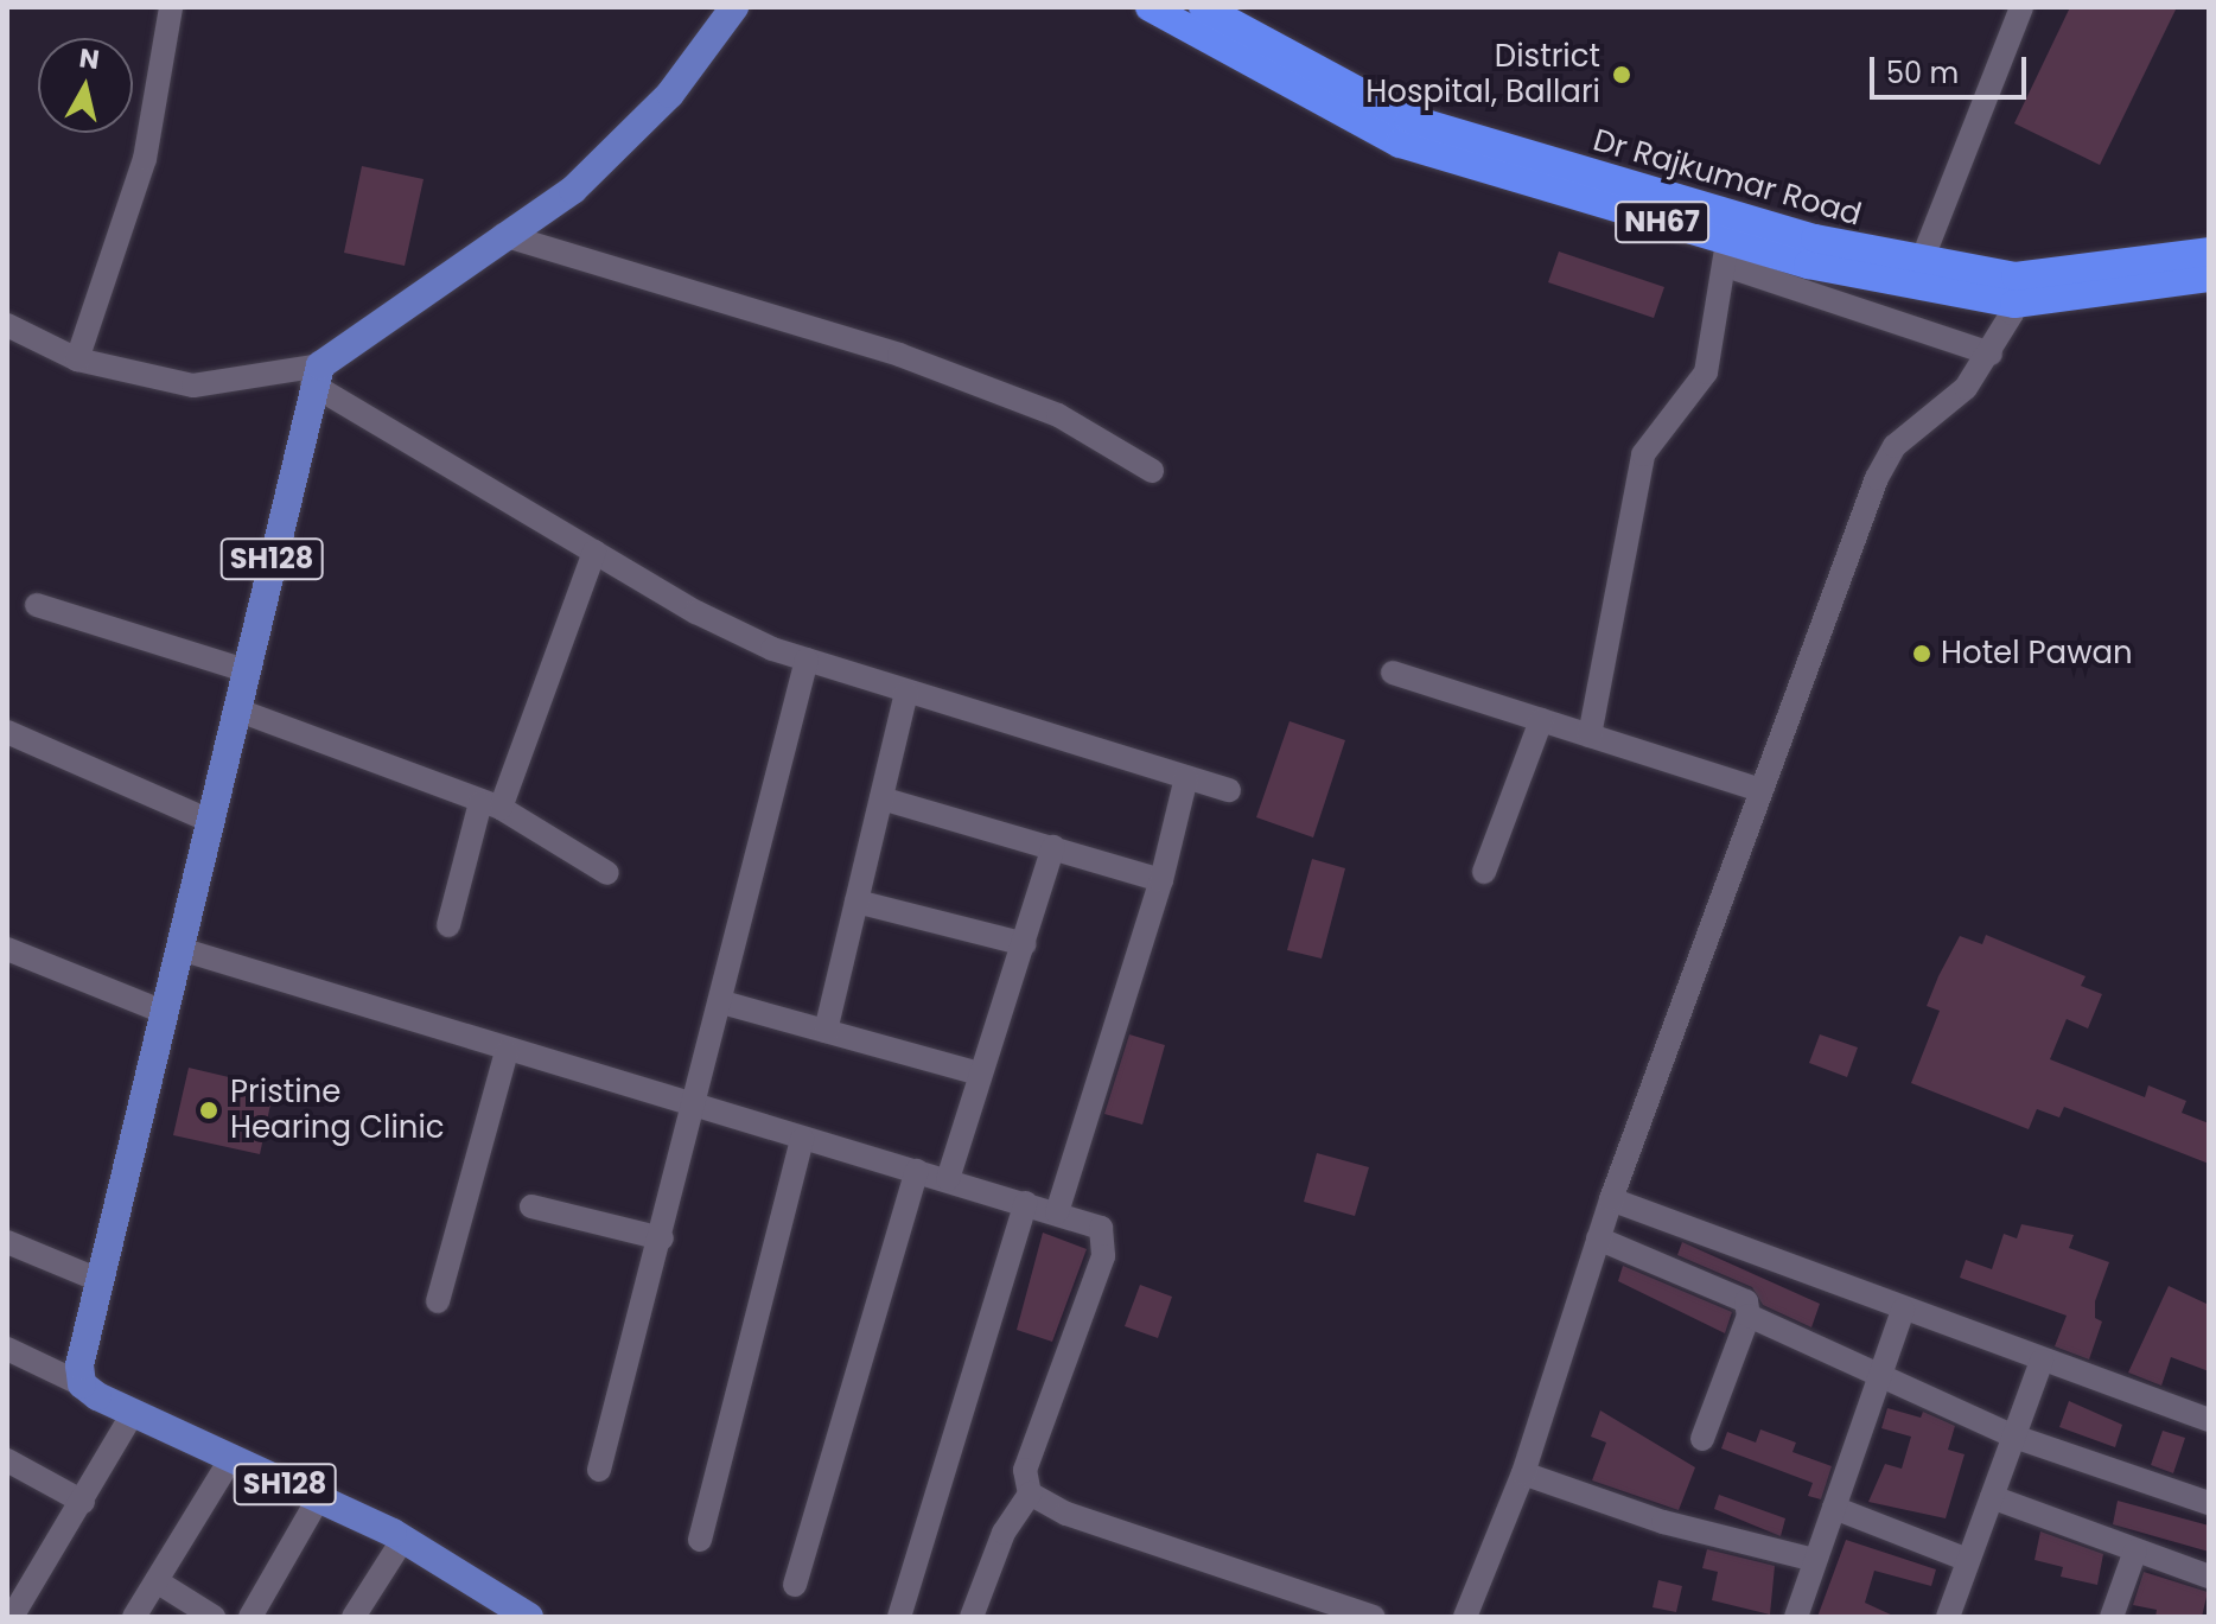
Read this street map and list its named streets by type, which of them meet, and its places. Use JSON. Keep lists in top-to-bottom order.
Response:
{
  "streets": {
    "highway": ["Dr Rajkumar Road", "NH67"],
    "main road": ["SH128"]
  },
  "places": ["District Hospital, Ballari", "Hotel Pawan", "Pristine Hearing Clinic"],
  "scale_bar": "50 m",
  "north": "top"
}
